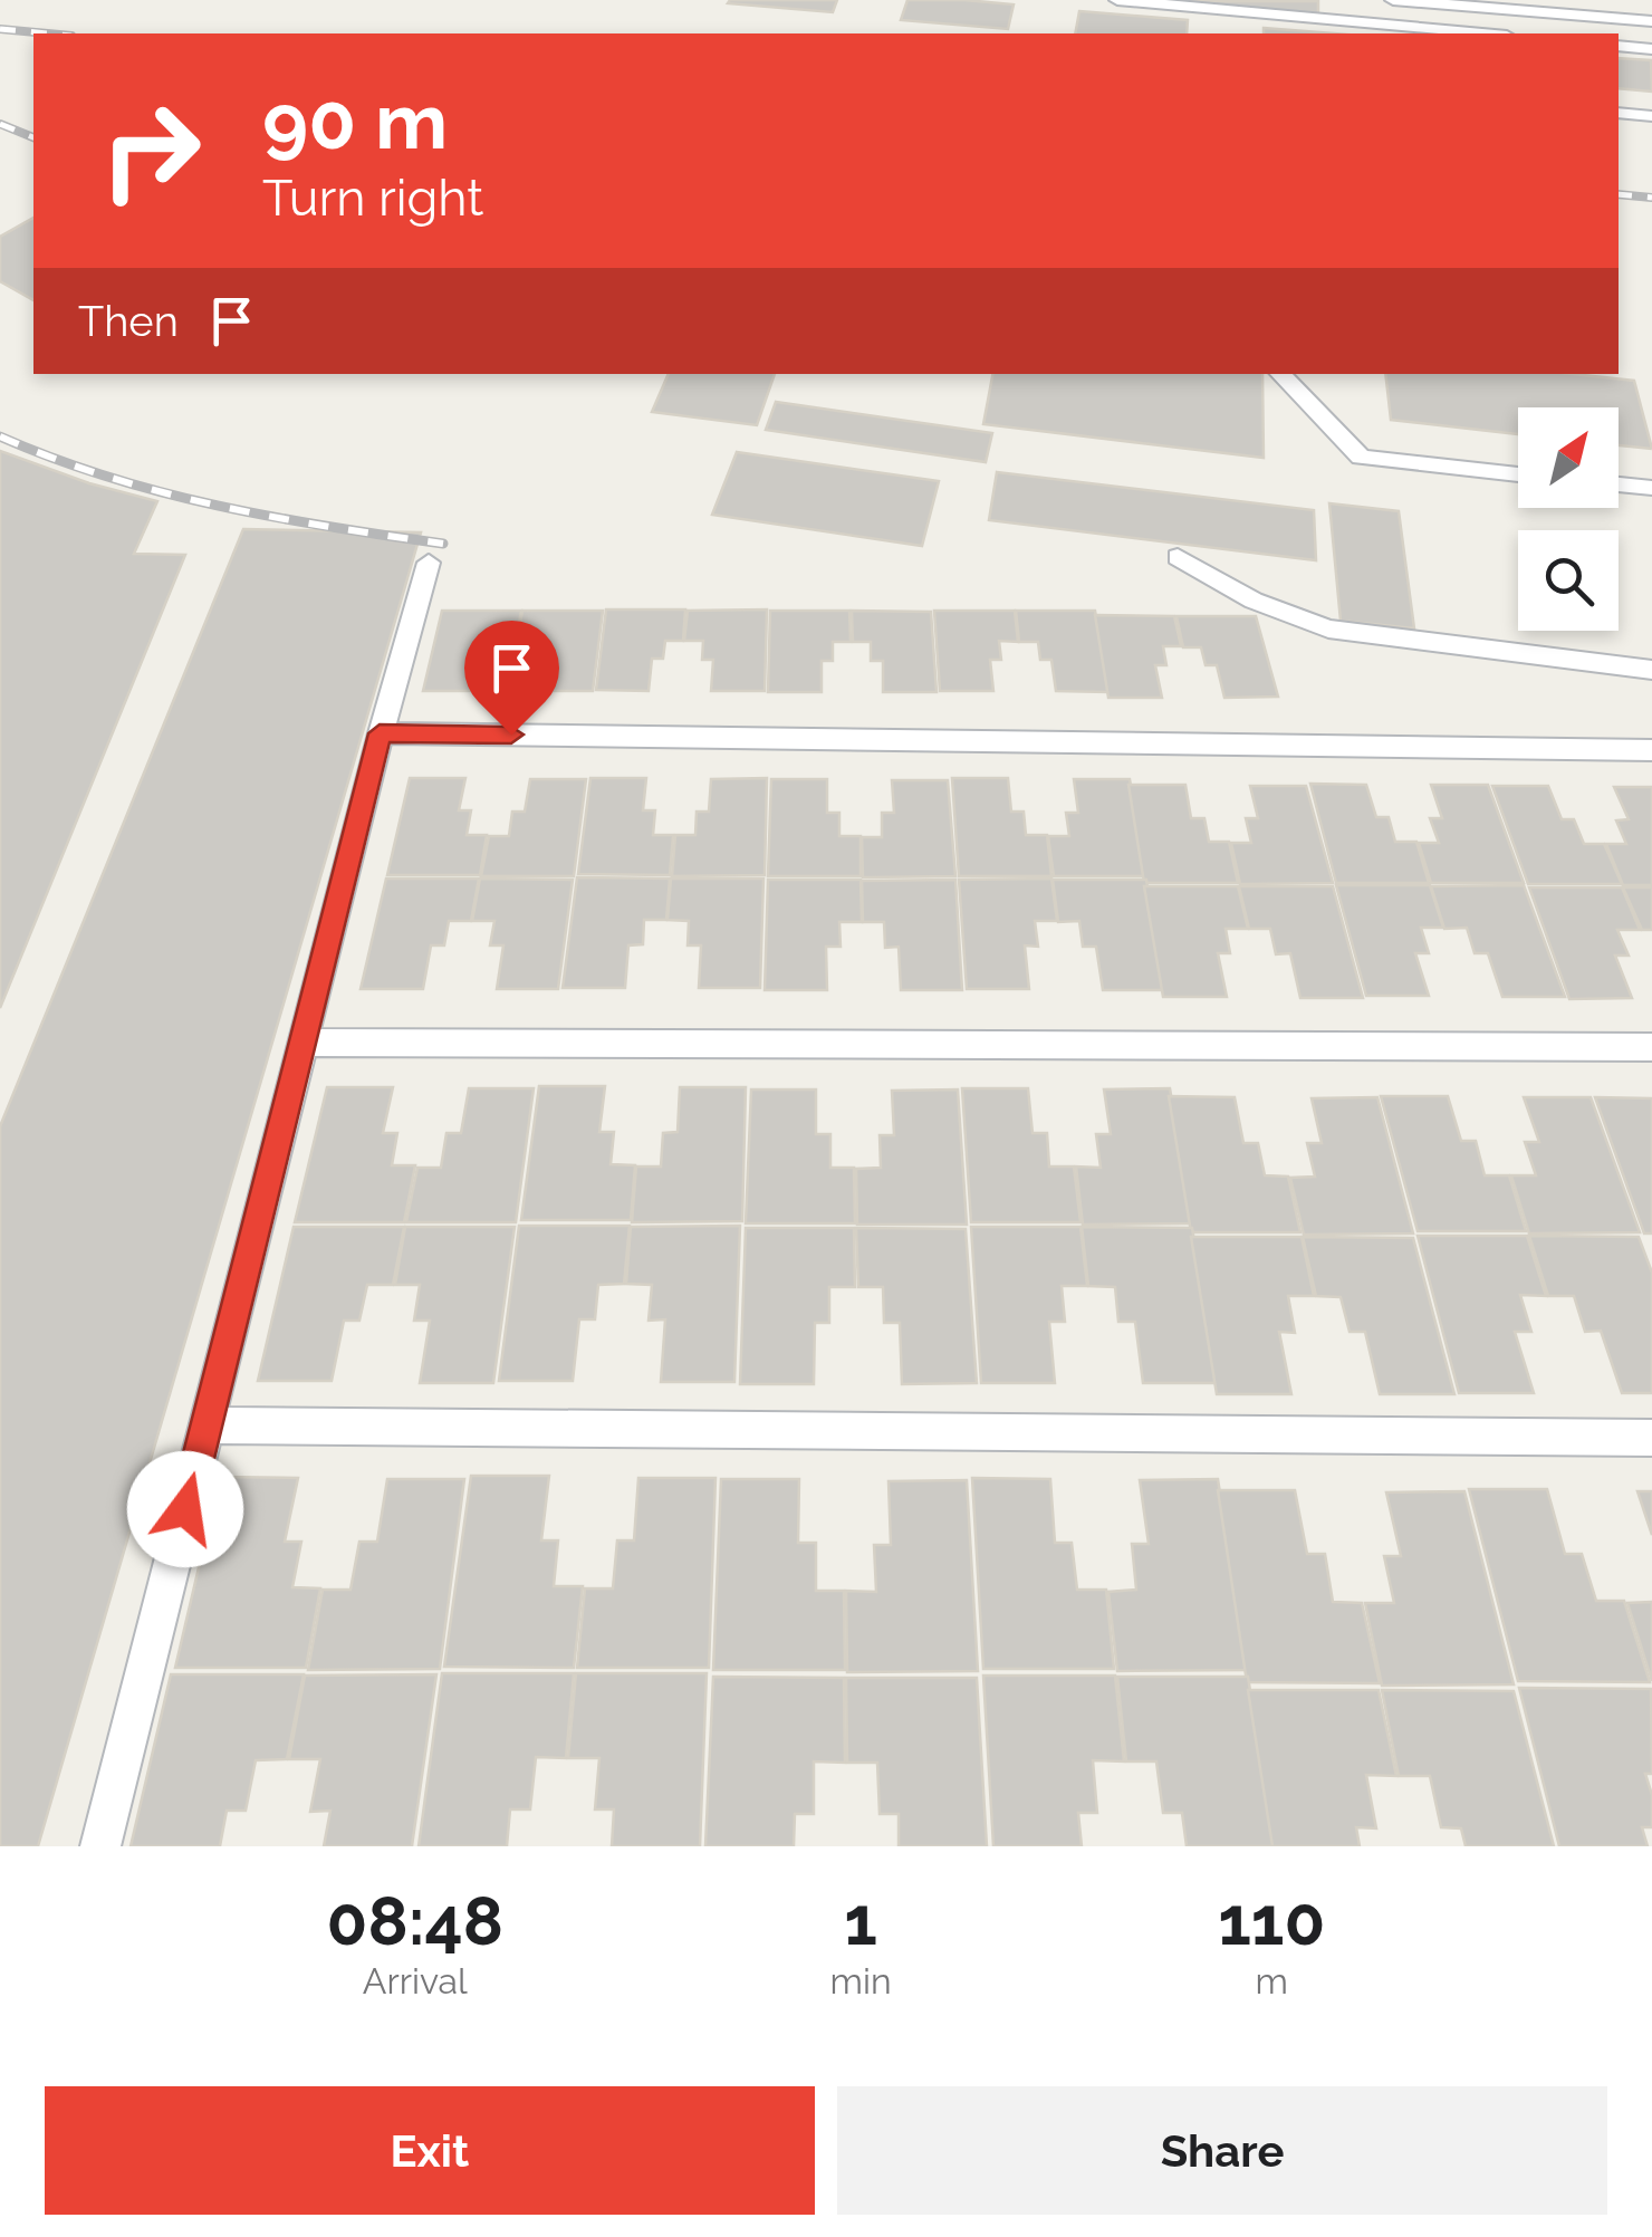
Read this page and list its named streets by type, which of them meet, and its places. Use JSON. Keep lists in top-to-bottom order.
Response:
{
  "north": "top right",
  "page": {
    "turn": ["90 m", "Turn right"],
    "then": "Then",
    "eta": [
      "08:48",
      "Arrival",
      "1",
      "min",
      "110",
      "m"
    ],
    "buttons": ["Exit", "Share"]
  }
}
